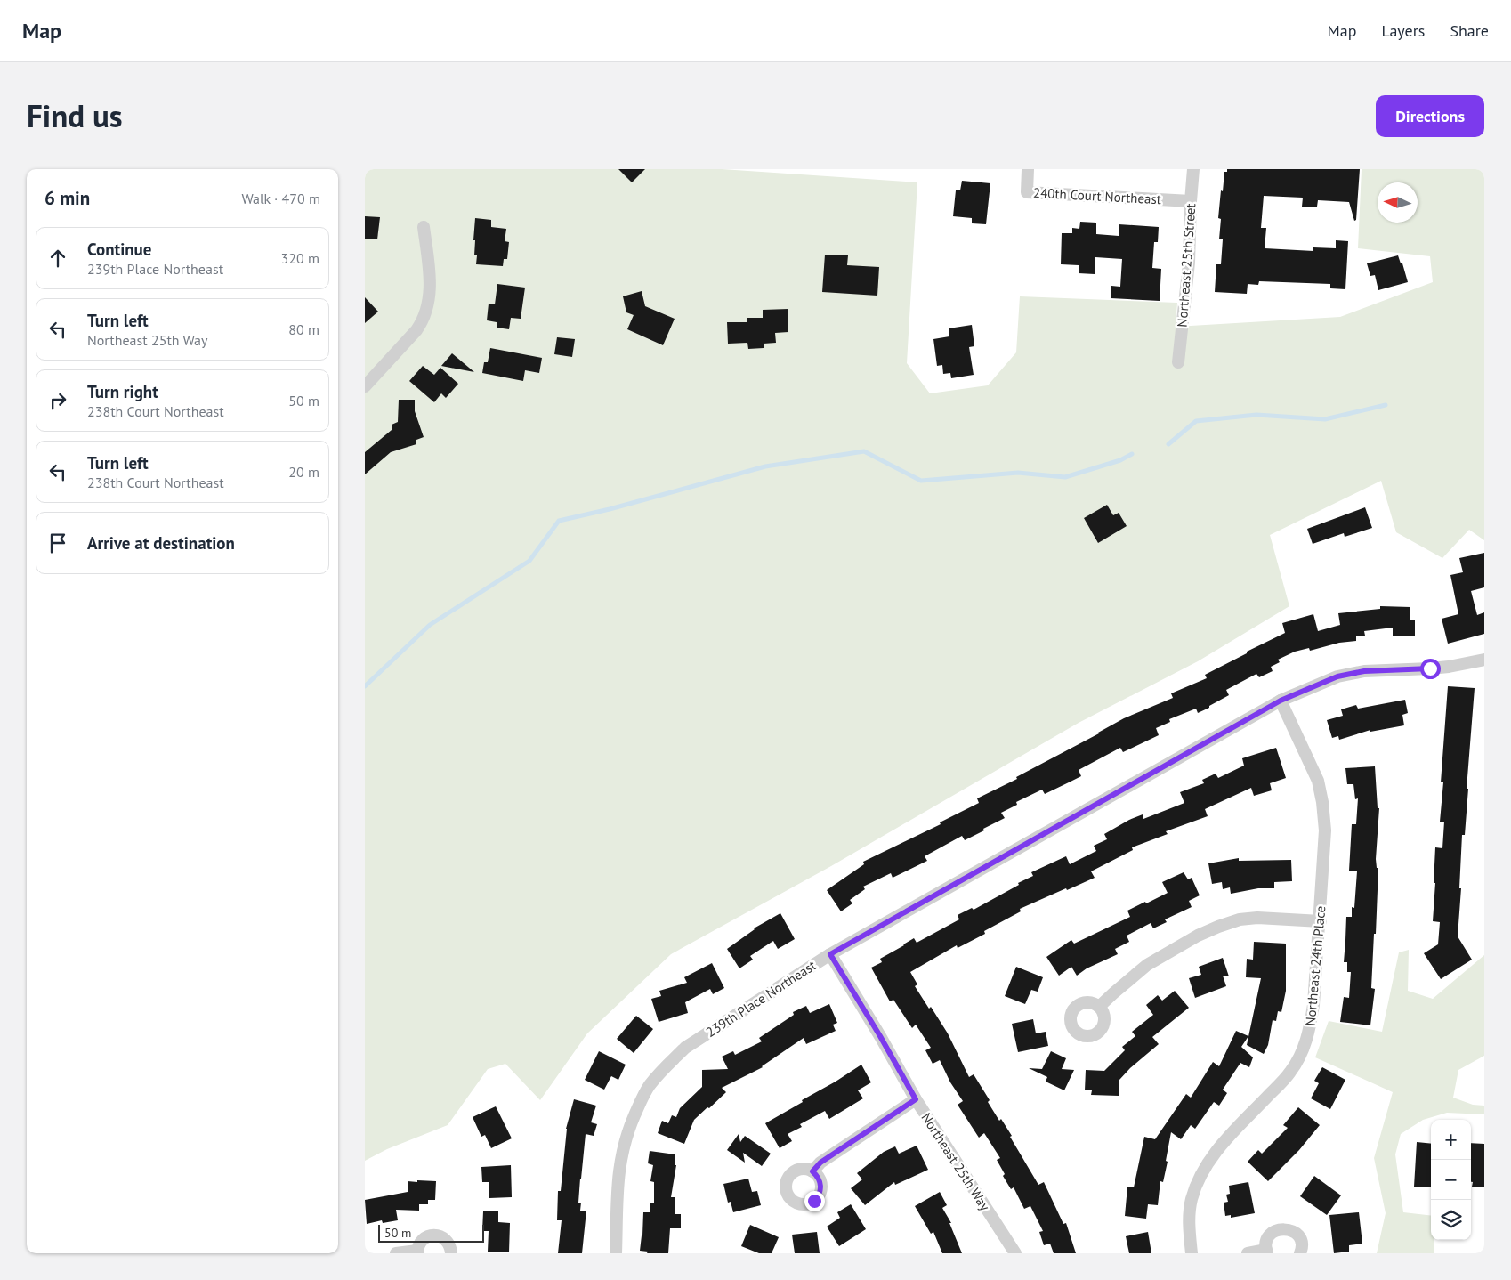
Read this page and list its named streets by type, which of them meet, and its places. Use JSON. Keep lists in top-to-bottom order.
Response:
{
  "streets": {
    "street": [
      "240th Court Northeast",
      "Northeast 25th Street",
      "Northeast 24th Place",
      "239th Place Northeast",
      "Northeast 25th Way"
    ]
  },
  "crossings": [
    ["240th Court Northeast", "Northeast 25th Street"],
    ["Northeast 24th Place", "239th Place Northeast"],
    ["239th Place Northeast", "Northeast 25th Way"]
  ],
  "scale_bar": "50 m",
  "north": "left",
  "page": {
    "header": "Map",
    "nav": ["Map", "Layers", "Share"],
    "title": "Find us",
    "buttons": "Directions",
    "heading": ["6 min", "Walk · 470 m"],
    "list": [
      ["Continue", "239th Place Northeast", "320 m"],
      ["Turn left", "Northeast 25th Way", "80 m"],
      ["Turn right", "238th Court Northeast", "50 m"],
      ["Turn left", "238th Court Northeast", "20 m"],
      "Arrive at destination"
    ],
    "map_buttons": ["+", "−"],
    "scale": "50 m"
  }
}
